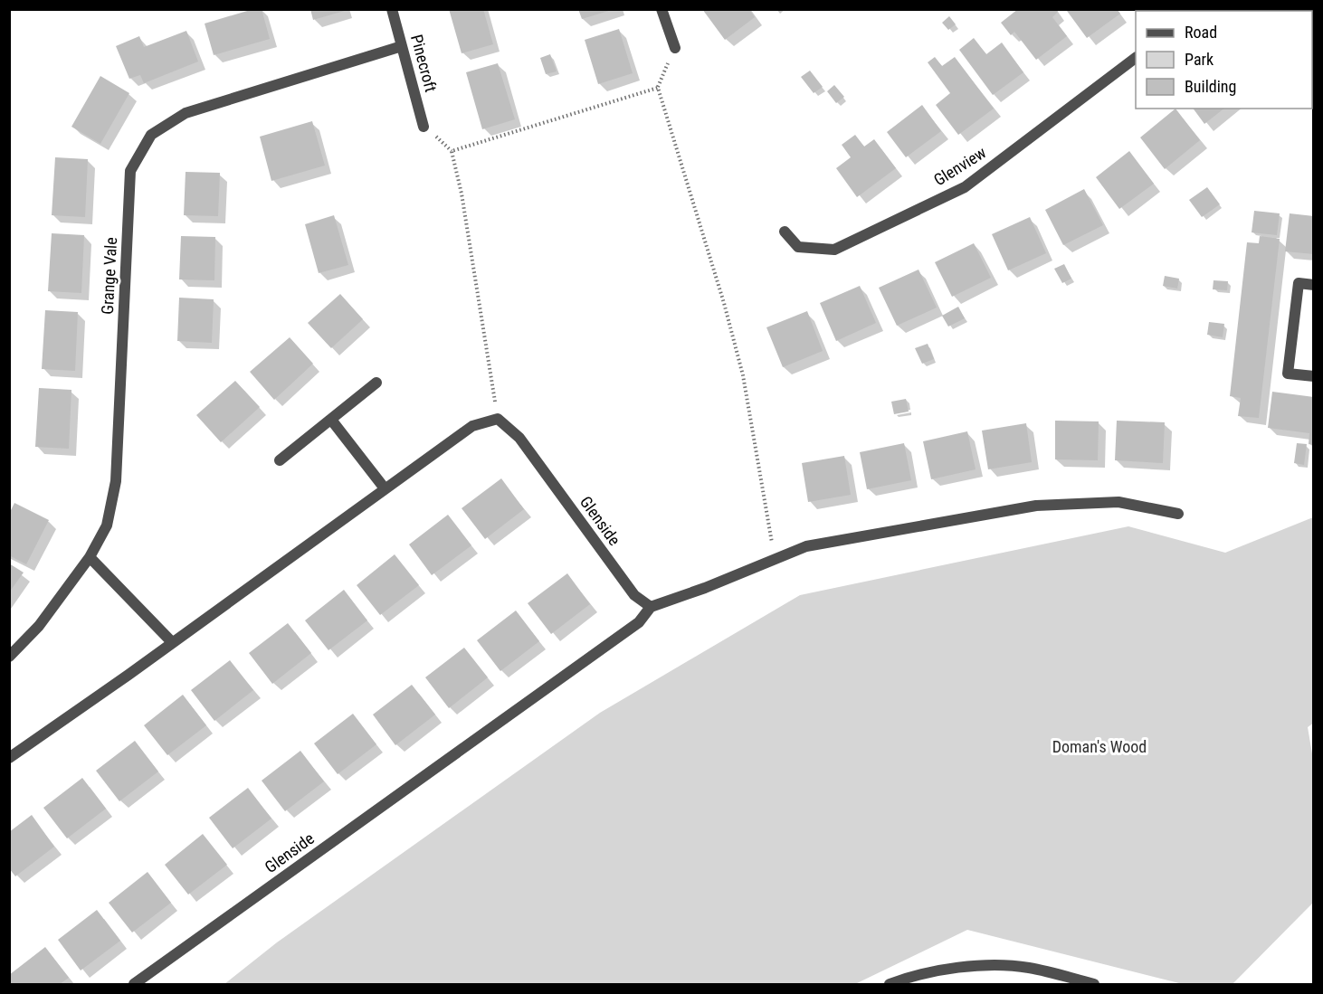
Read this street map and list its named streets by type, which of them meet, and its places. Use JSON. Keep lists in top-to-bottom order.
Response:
{
  "streets": {
    "street": [
      "Pinecroft",
      "Glenview",
      "Grange Vale",
      "Glenside"
    ]
  },
  "crossings": [
    ["Pinecroft", "Grange Vale"]
  ],
  "parks": ["Doman's Wood"],
  "legend": ["Road", "Park", "Building"]
}
